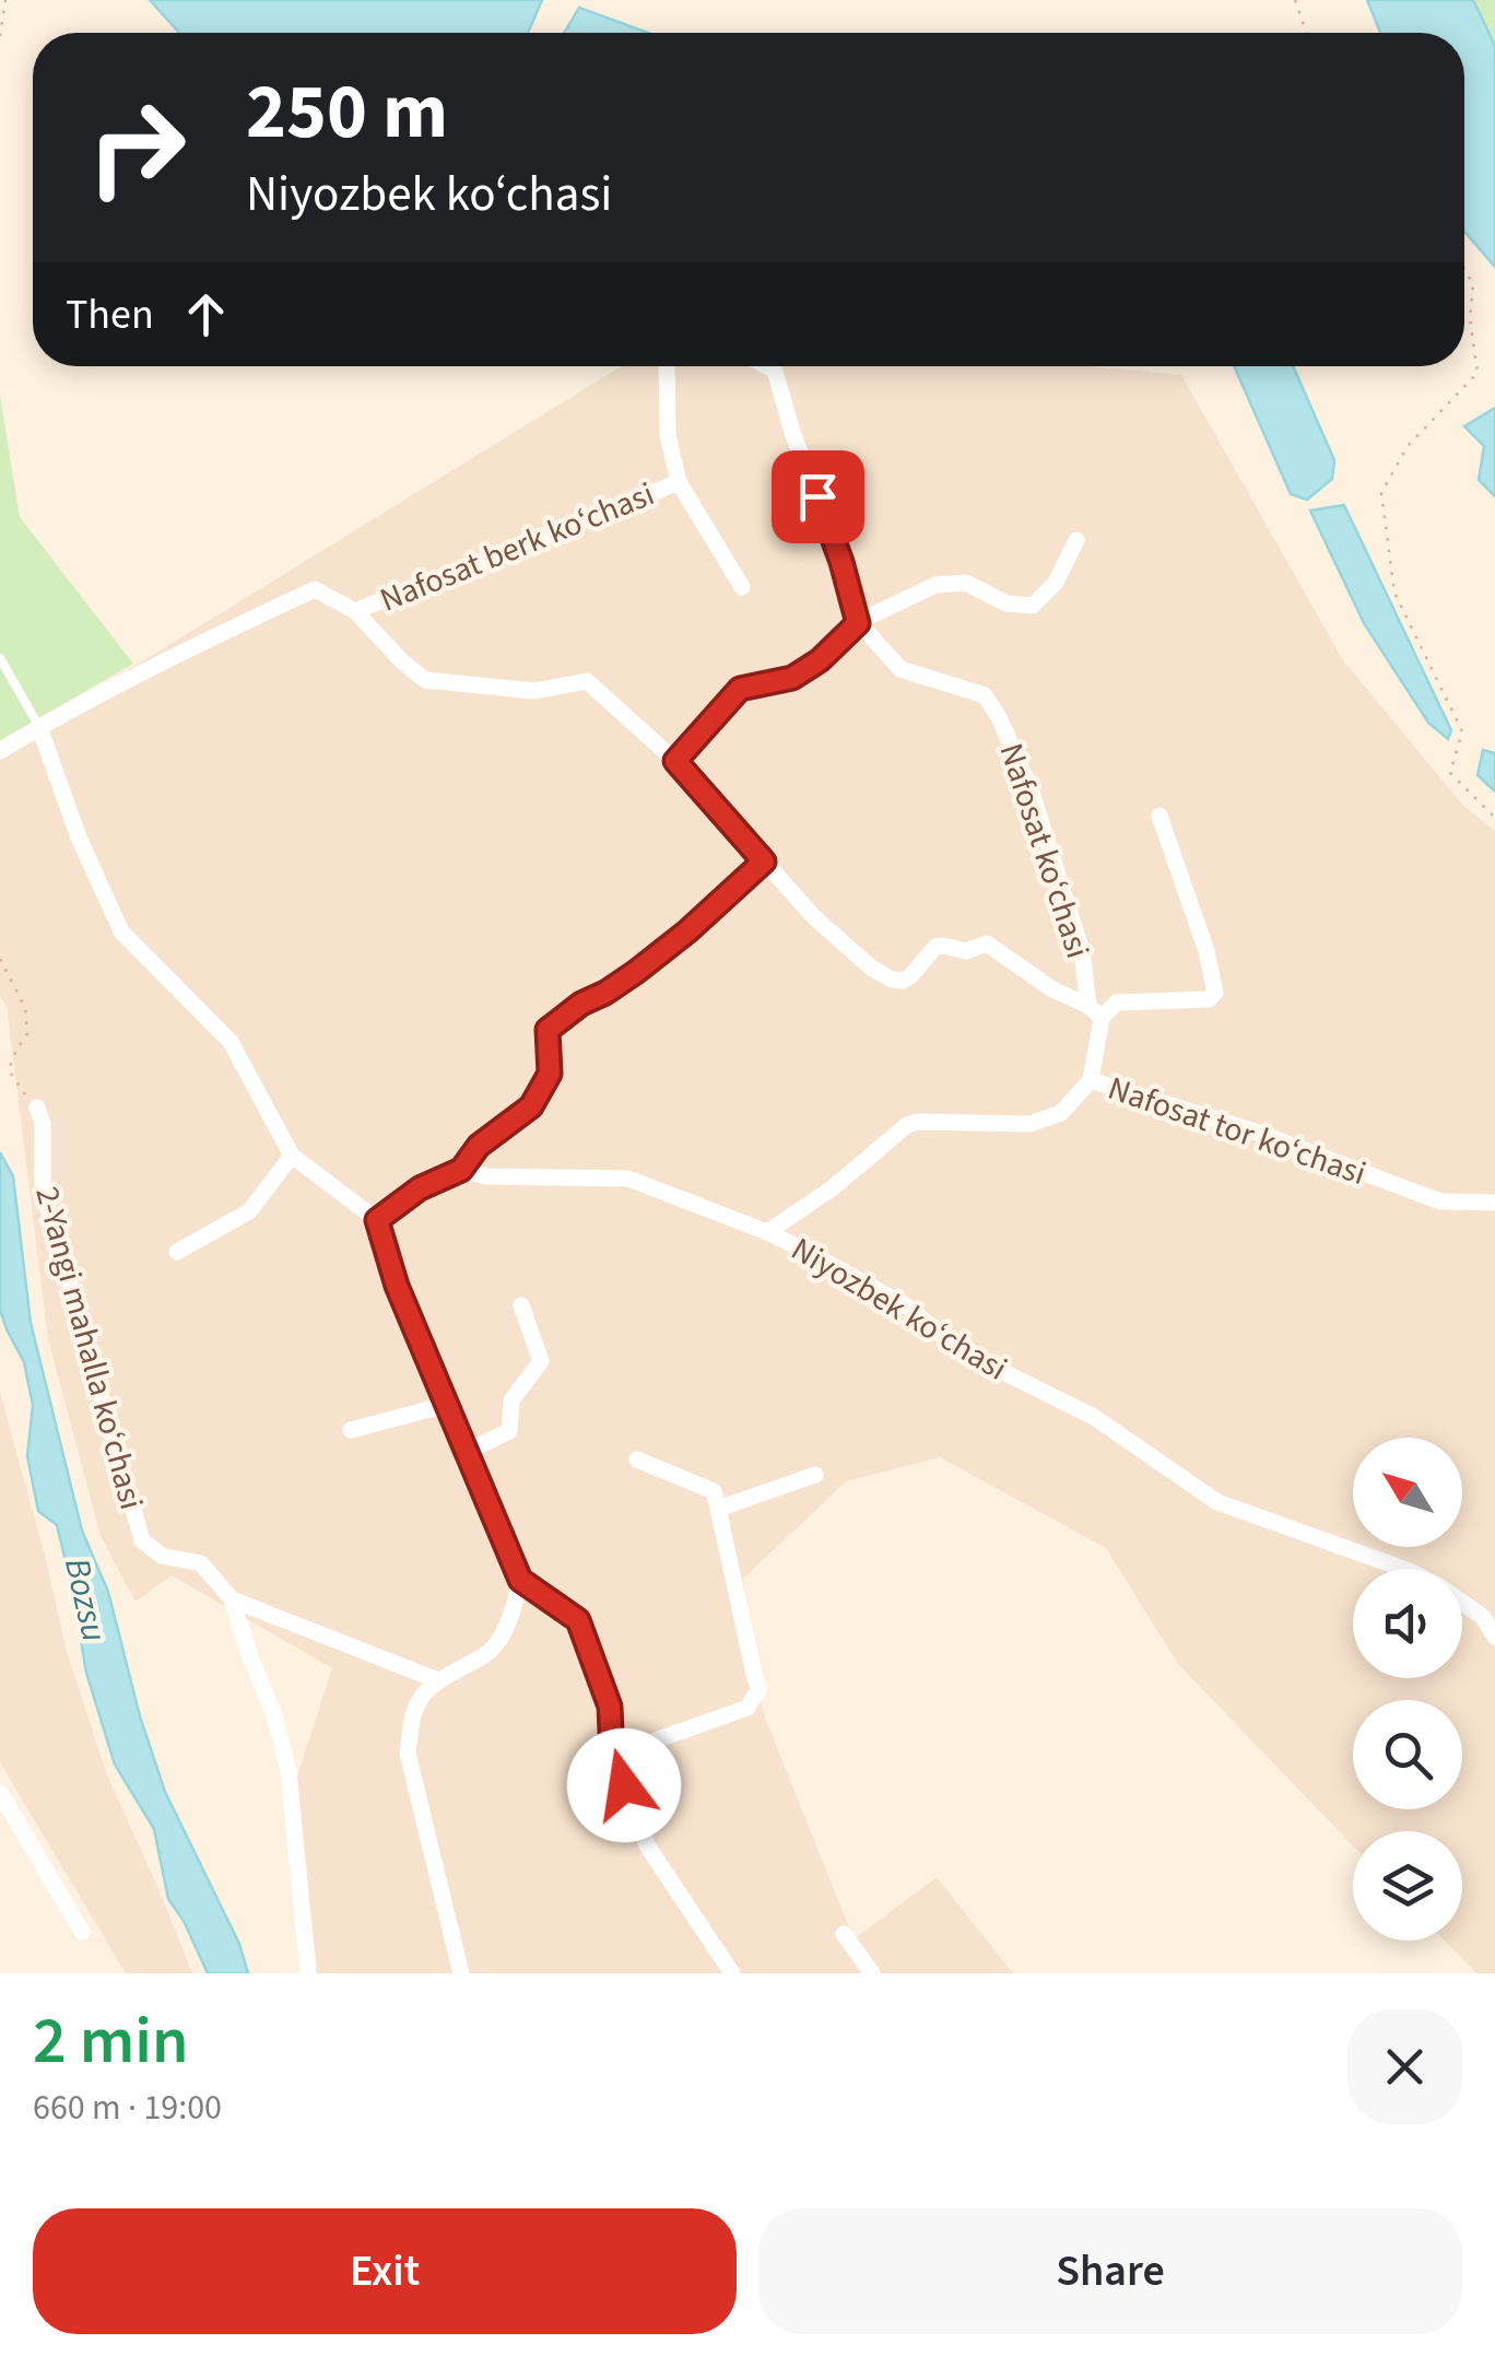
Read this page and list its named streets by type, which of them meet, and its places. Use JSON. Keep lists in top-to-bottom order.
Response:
{
  "streets": {
    "street": [
      "Nafosat berk ko‘chasi",
      "Nafosat ko‘chasi",
      "Nafosat tor ko‘chasi",
      "Niyozbek ko‘chasi",
      "2-Yangi mahalla ko‘chasi"
    ]
  },
  "crossings": [
    ["Nafosat berk ko‘chasi", "Nafosat ko‘chasi"],
    ["Nafosat ko‘chasi", "Nafosat tor ko‘chasi"],
    ["Nafosat tor ko‘chasi", "Niyozbek ko‘chasi"]
  ],
  "water": ["Bozsu"],
  "north": "top left",
  "page": {
    "turn": ["250 m", "Niyozbek ko‘chasi"],
    "then": "Then",
    "heading": ["2 min", "660 m · 19:00"],
    "buttons": ["Exit", "Share"]
  }
}
